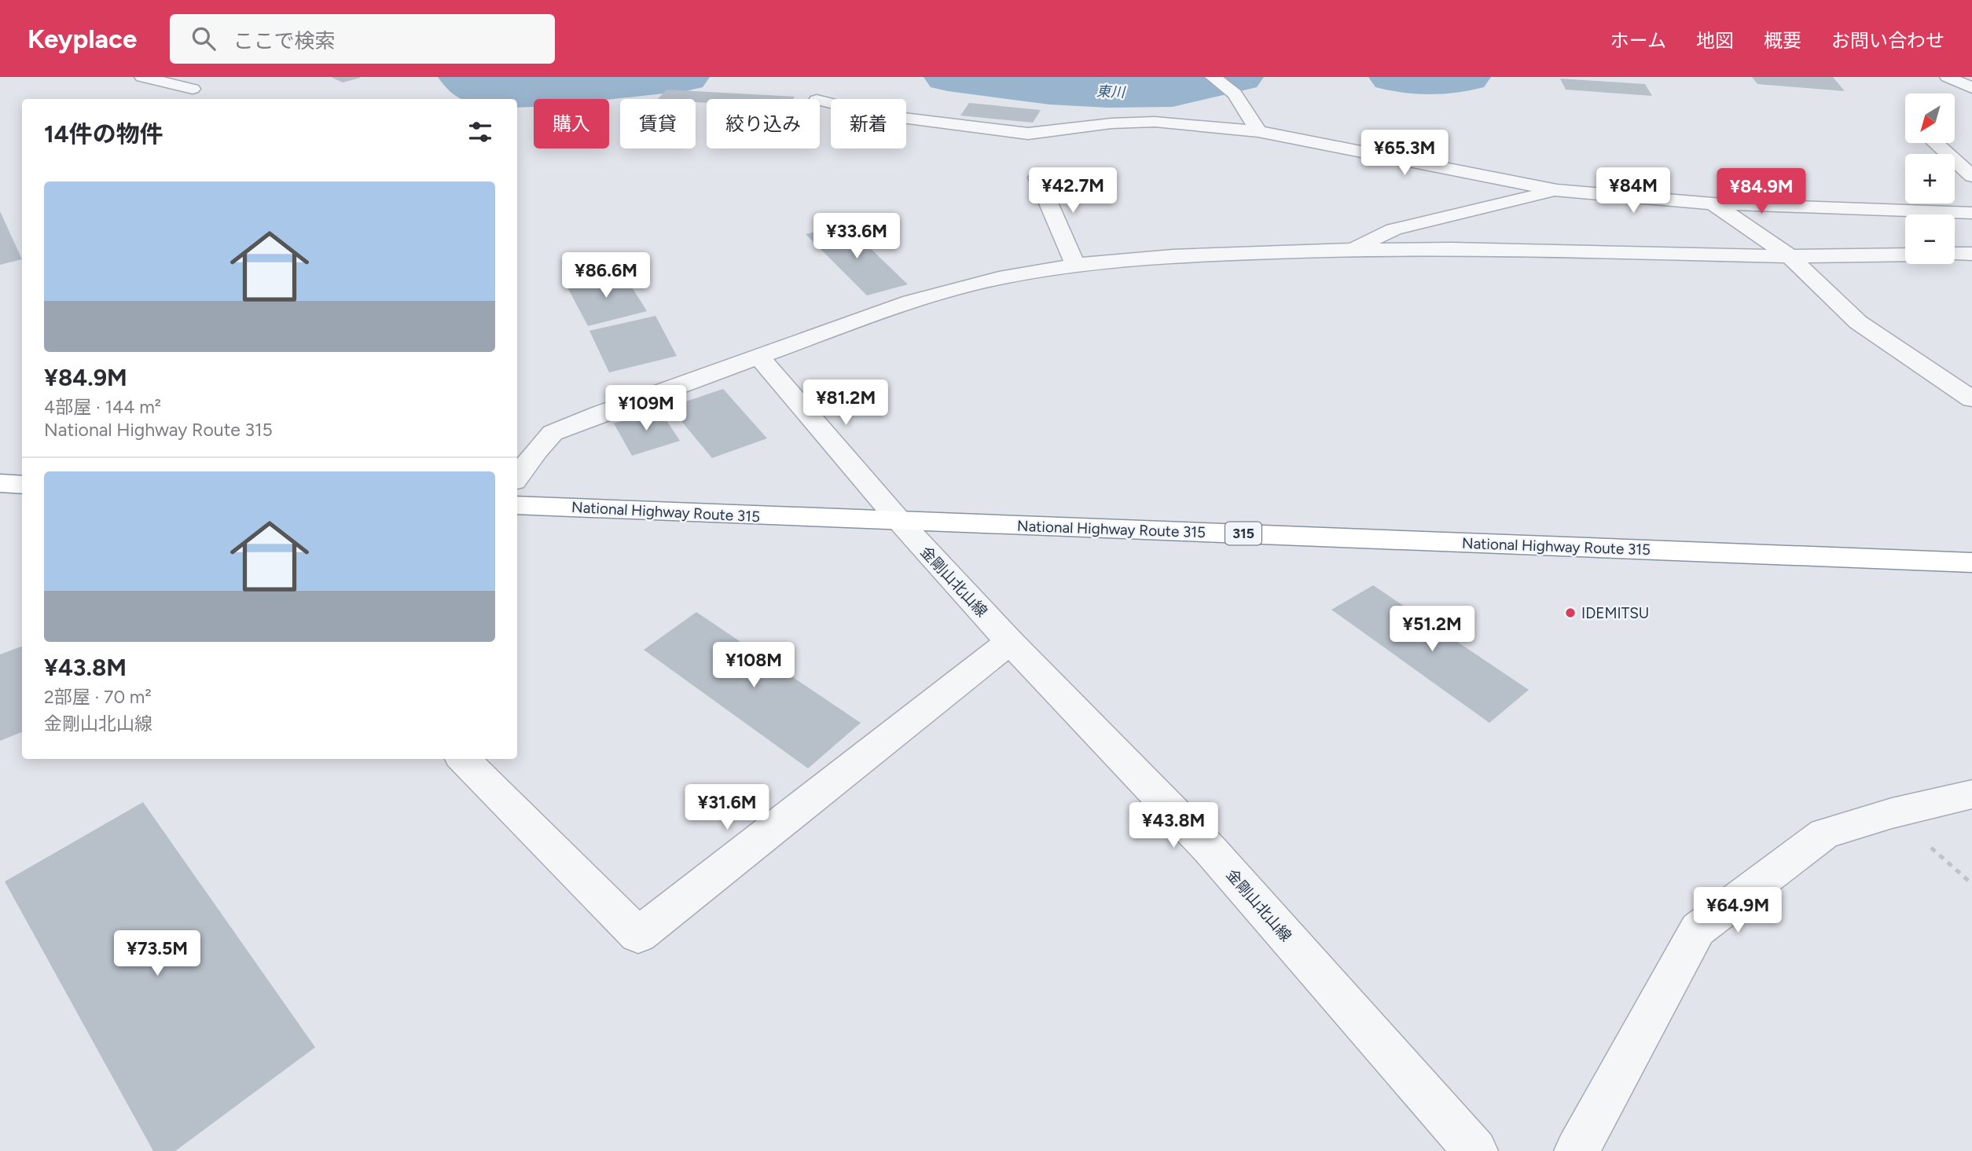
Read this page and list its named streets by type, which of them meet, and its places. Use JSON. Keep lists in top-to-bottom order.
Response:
{
  "streets": {
    "highway": ["National Highway Route 315", "315"],
    "street": ["金剛山北山線"]
  },
  "crossings": [
    ["National Highway Route 315", "金剛山北山線"]
  ],
  "water": ["東川"],
  "places": ["IDEMITSU"],
  "north": "bottom left",
  "page": {
    "header": "Keyplace",
    "search": "ここで検索",
    "nav": [
      "ホーム",
      "地図",
      "概要",
      "お問い合わせ"
    ],
    "map_buttons": ["+", "−"],
    "chip": [
      "購入",
      "賃貸",
      "絞り込み",
      "新着"
    ],
    "heading": "14件の物件",
    "price": [
      "¥65.3M",
      "¥42.7M",
      "¥84M",
      "¥84.9M",
      "¥33.6M",
      "¥86.6M",
      "¥81.2M",
      "¥109M",
      "¥51.2M",
      "¥108M",
      "¥31.6M",
      "¥43.8M",
      "¥64.9M",
      "¥73.5M"
    ],
    "list": [
      {
        "name": "¥84.9M",
        "note": "4部屋 · 144 m² · National Highway Route 315"
      },
      {
        "name": "¥43.8M",
        "note": "2部屋 · 70 m² · 金剛山北山線"
      }
    ]
  }
}
